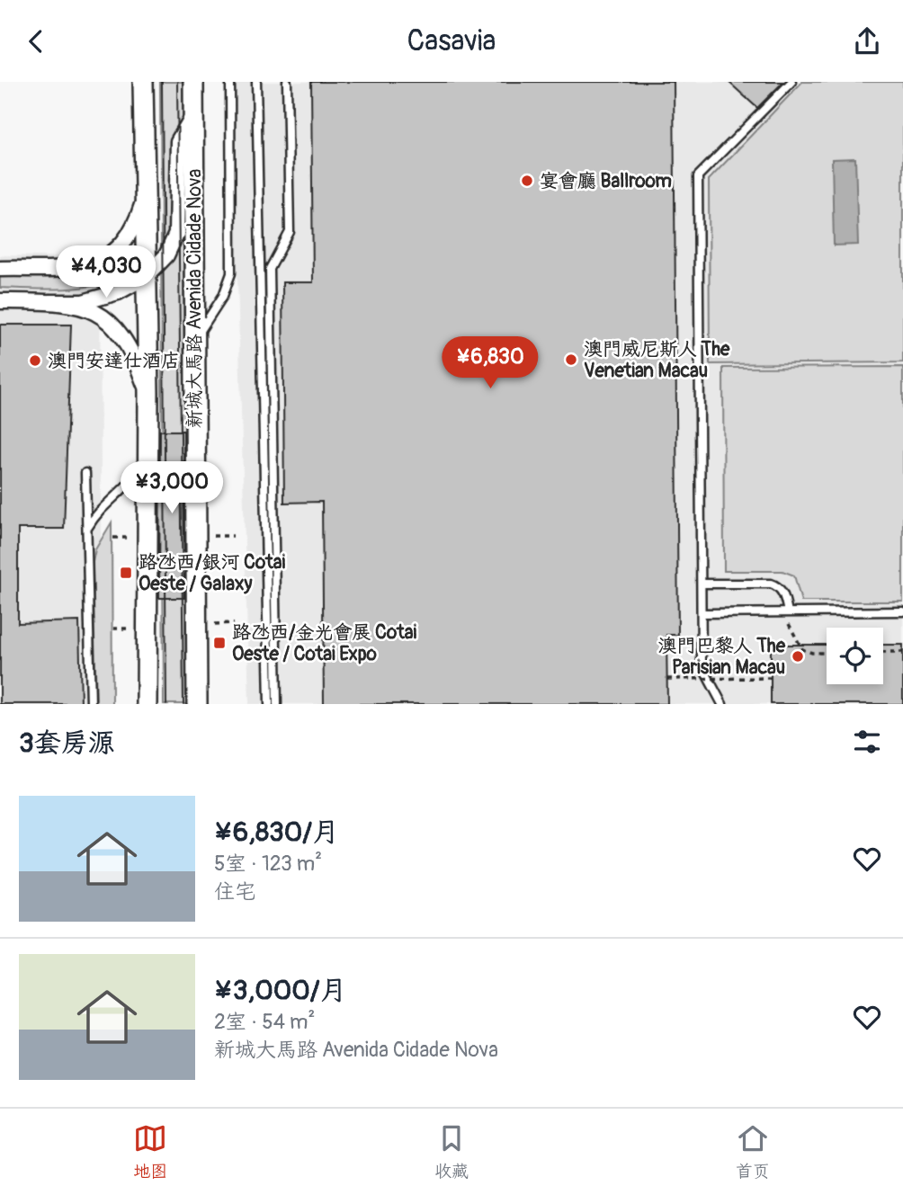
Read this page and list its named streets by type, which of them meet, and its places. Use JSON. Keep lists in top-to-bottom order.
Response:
{
  "streets": {
    "main road": ["新城大馬路 Avenida Cidade Nova"]
  },
  "places": {
    "other": [
      "宴會廳 Ballroom",
      "澳門威尼斯人 The Venetian Macau",
      "澳門安達仕酒店",
      "澳門巴黎人 The Parisian Macau"
    ],
    "transit": ["路氹西/銀河 Cotai Oeste / Galaxy", "路氹西/金光會展 Cotai Oeste / Cotai Expo"]
  },
  "page": {
    "header": "Casavia",
    "price": ["¥4,030", "¥6,830", "¥3,000"],
    "heading": "3套房源",
    "list": [
      {
        "name": "¥6,830/月",
        "note": "5室 · 123 m² · 住宅"
      },
      {
        "name": "¥3,000/月",
        "note": "2室 · 54 m² · 新城大馬路 Avenida Cidade Nova"
      }
    ],
    "tabs": ["地图", "收藏", "首页"]
  }
}
